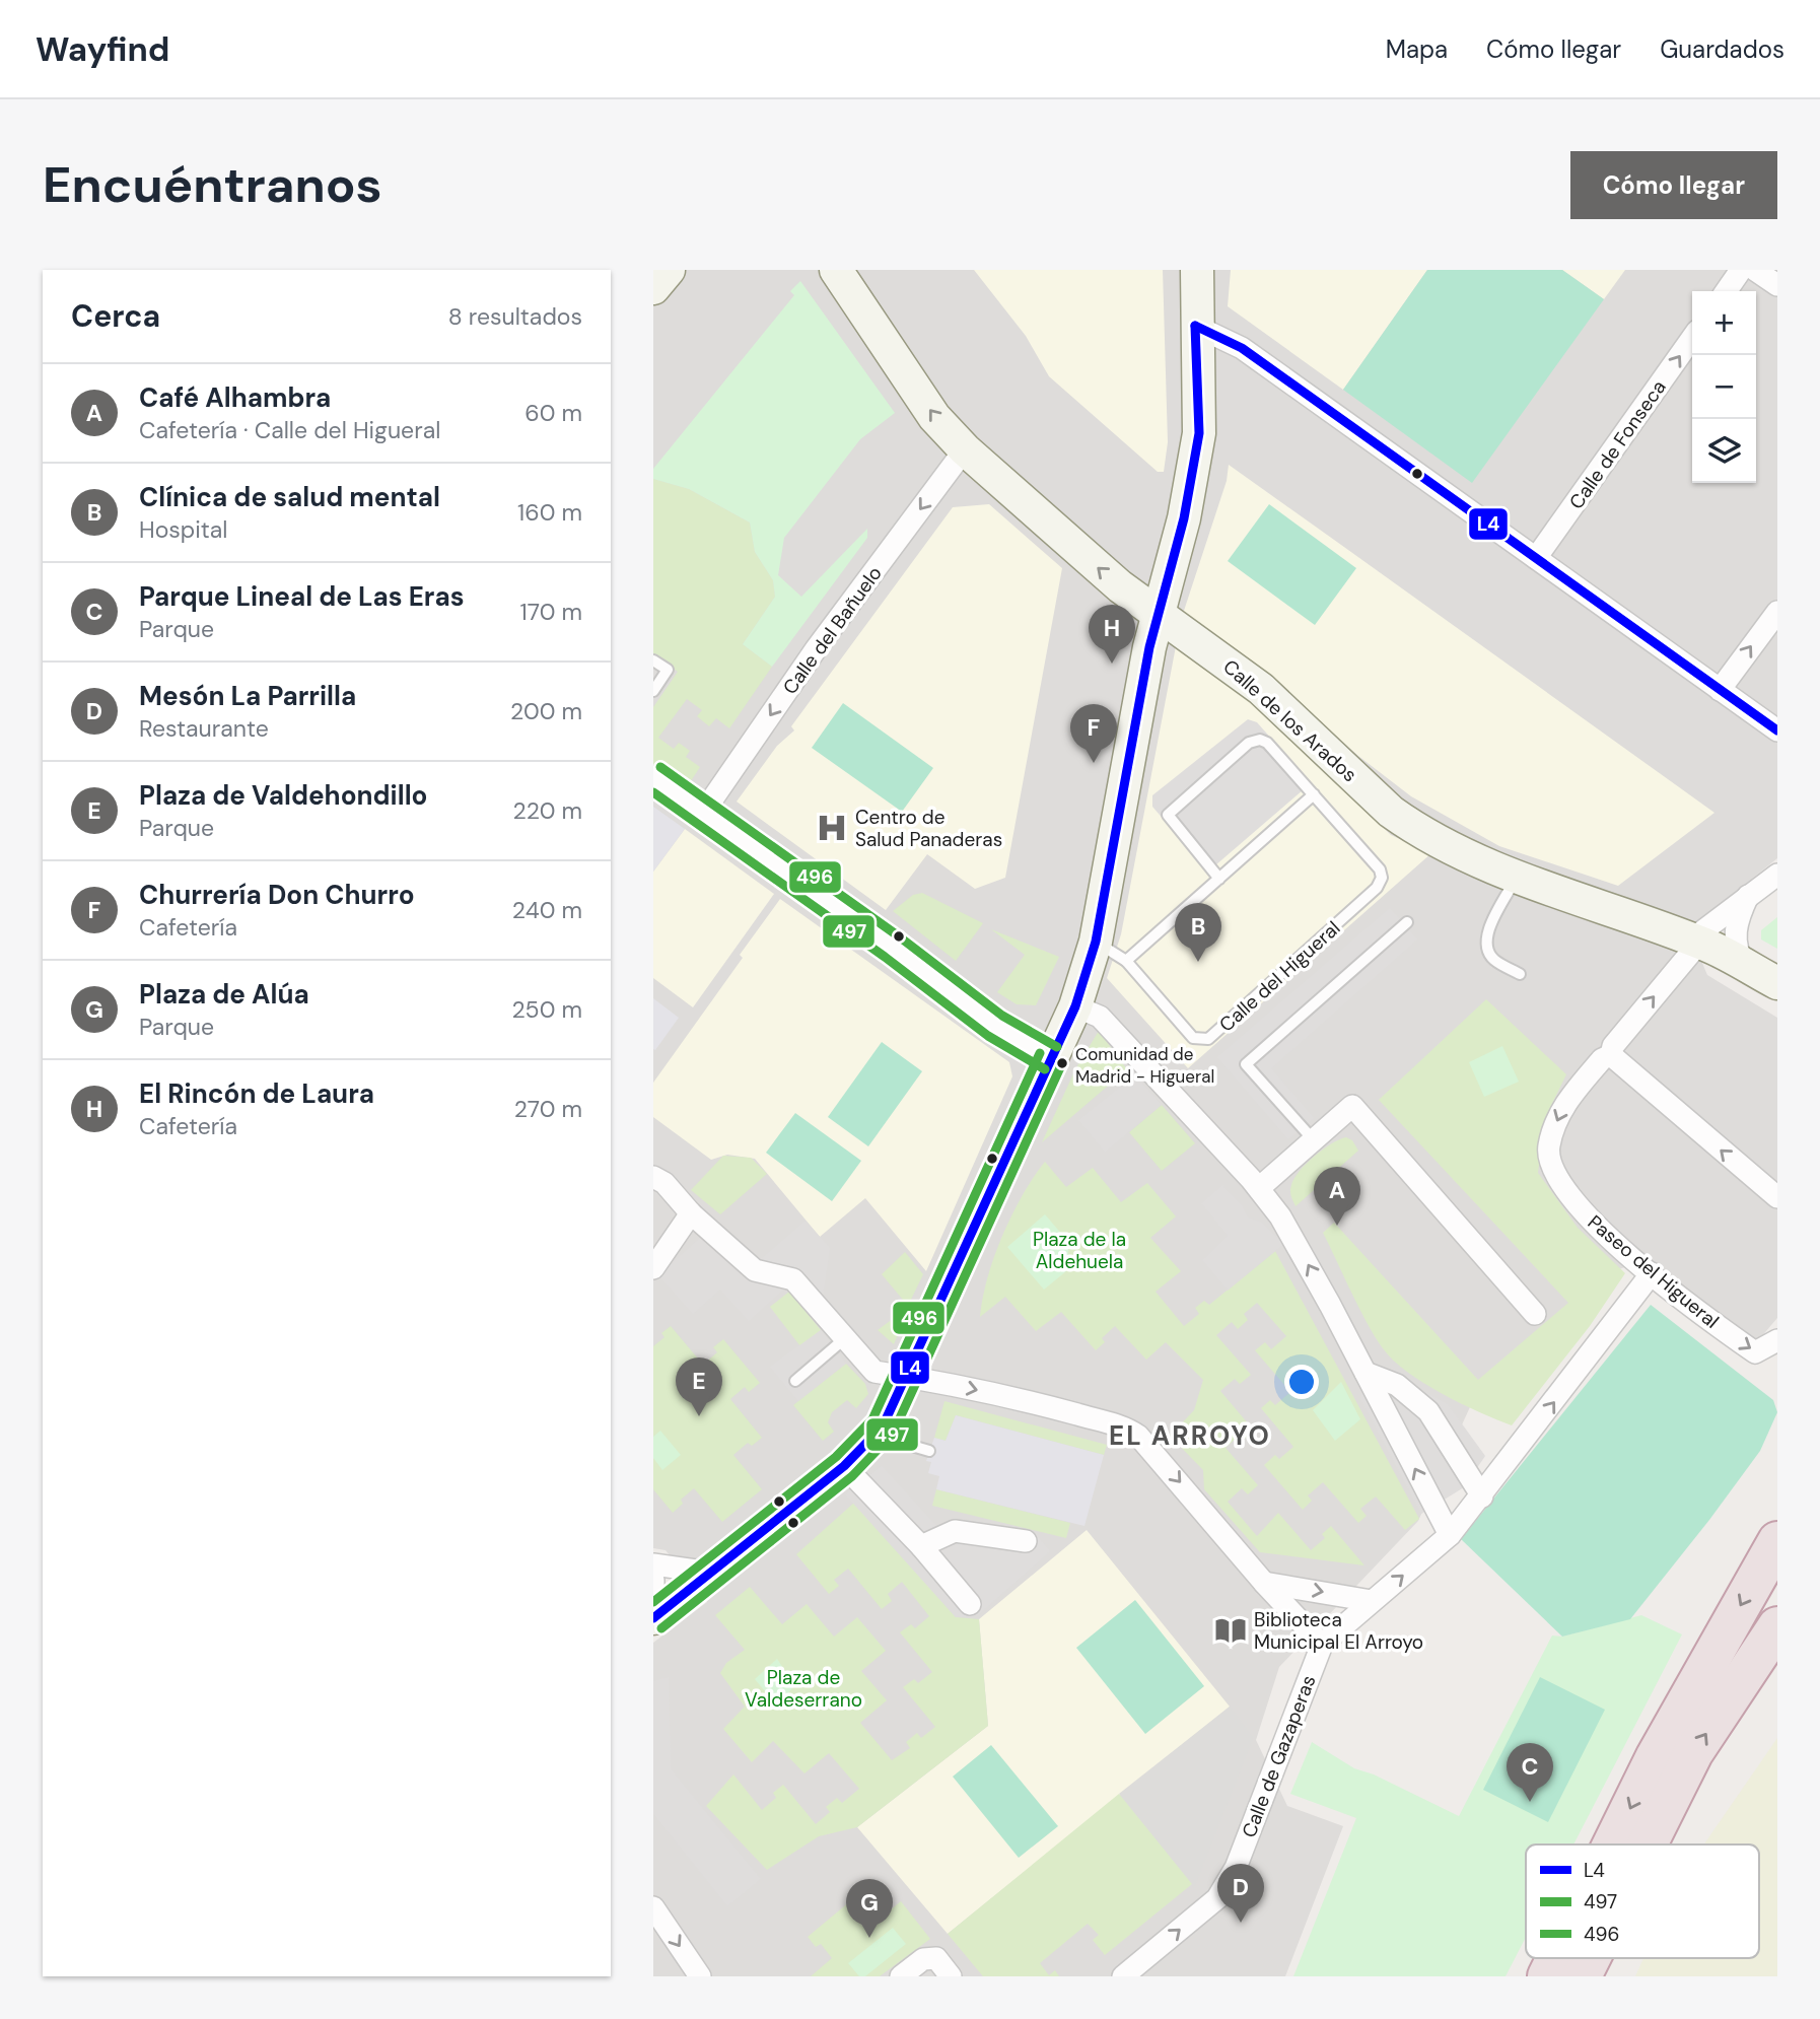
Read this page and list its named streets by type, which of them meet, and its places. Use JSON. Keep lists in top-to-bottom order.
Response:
{
  "streets": {
    "street": [
      "Calle de Fonseca",
      "Calle del Bañuelo",
      "Calle de los Arados",
      "Paseo del Higueral",
      "Calle de Gazaperas"
    ],
    "lane": ["Calle del Higueral"]
  },
  "crossings": [
    ["Calle del Bañuelo", "Calle de los Arados"],
    ["Calle de los Arados", "Paseo del Higueral"],
    ["Paseo del Higueral", "Calle de Gazaperas"]
  ],
  "one_way": [
    "Calle de Fonseca",
    "Calle del Bañuelo",
    "Calle de los Arados",
    "Calle de Gazaperas"
  ],
  "districts": ["EL ARROYO"],
  "parks": ["Plaza de la Aldehuela", "Plaza de Valdeserrano"],
  "places": {
    "hospital": ["Centro de Salud Panaderas"],
    "other": ["Comunidad de Madrid - Higueral"],
    "library": ["Biblioteca Municipal El Arroyo"]
  },
  "lines": ["transit line L4", "transit line 496", "transit line 497"],
  "legend": ["L4", "497", "496"],
  "page": {
    "header": "Wayfind",
    "nav": ["Mapa", "Cómo llegar", "Guardados"],
    "buttons": "Cómo llegar",
    "title": "Encuéntranos",
    "heading": ["Cerca", "8 resultados"],
    "map_buttons": ["+", "−"],
    "list": [
      {
        "mark": "A",
        "name": "Café Alhambra",
        "note": "Cafetería · Calle del Higueral",
        "value": "60 m"
      },
      {
        "mark": "B",
        "name": "Clínica de salud mental",
        "note": "Hospital",
        "value": "160 m"
      },
      {
        "mark": "C",
        "name": "Parque Lineal de Las Eras",
        "note": "Parque",
        "value": "170 m"
      },
      {
        "mark": "D",
        "name": "Mesón La Parrilla",
        "note": "Restaurante",
        "value": "200 m"
      },
      {
        "mark": "E",
        "name": "Plaza de Valdehondillo",
        "note": "Parque",
        "value": "220 m"
      },
      {
        "mark": "F",
        "name": "Churrería Don Churro",
        "note": "Cafetería",
        "value": "240 m"
      },
      {
        "mark": "G",
        "name": "Plaza de Alúa",
        "note": "Parque",
        "value": "250 m"
      },
      {
        "mark": "H",
        "name": "El Rincón de Laura",
        "note": "Cafetería",
        "value": "270 m"
      }
    ],
    "pins": [
      "H",
      "F",
      "B",
      "A",
      "E",
      "C",
      "D",
      "G"
    ]
  }
}
